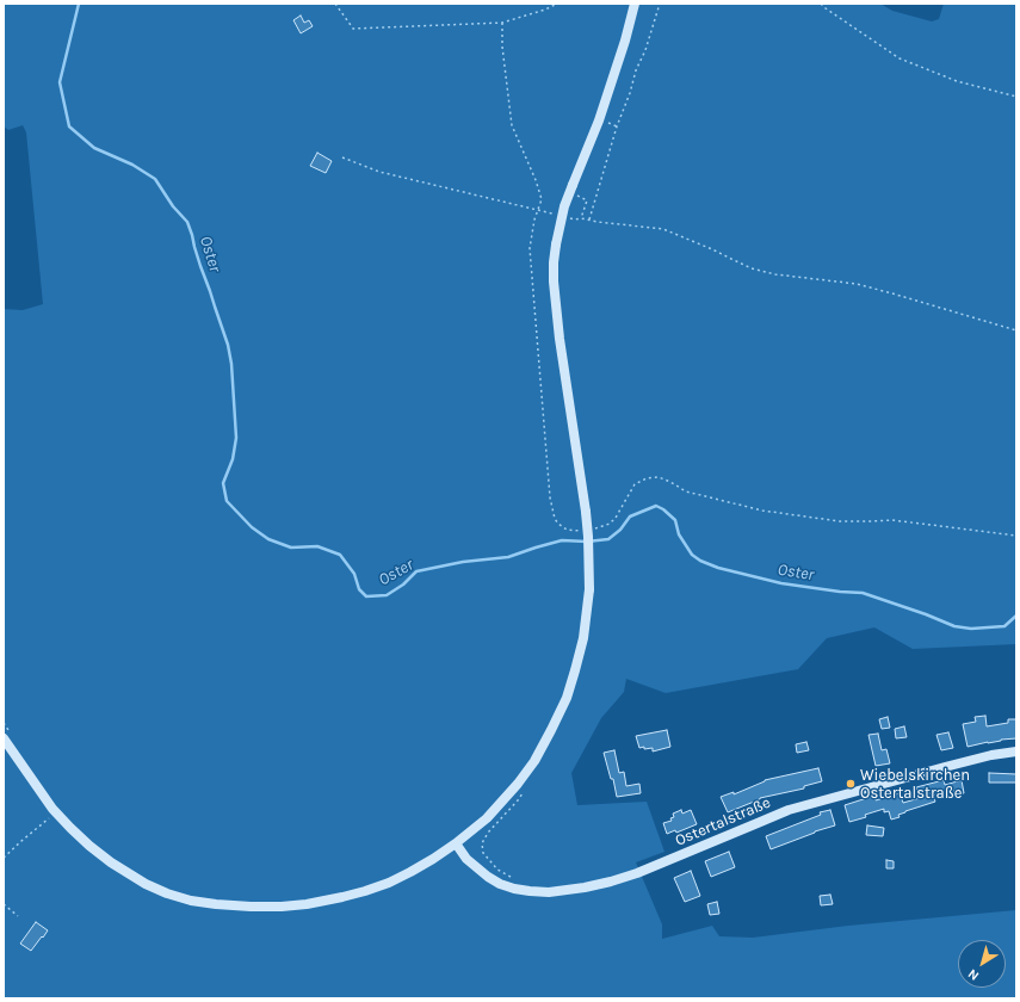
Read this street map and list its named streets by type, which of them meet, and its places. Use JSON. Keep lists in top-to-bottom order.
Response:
{
  "streets": {
    "main road": ["Ostertalstraße"]
  },
  "water": ["Oster"],
  "places": ["Wiebelskirchen Ostertalstraße"],
  "north": "bottom left"
}
